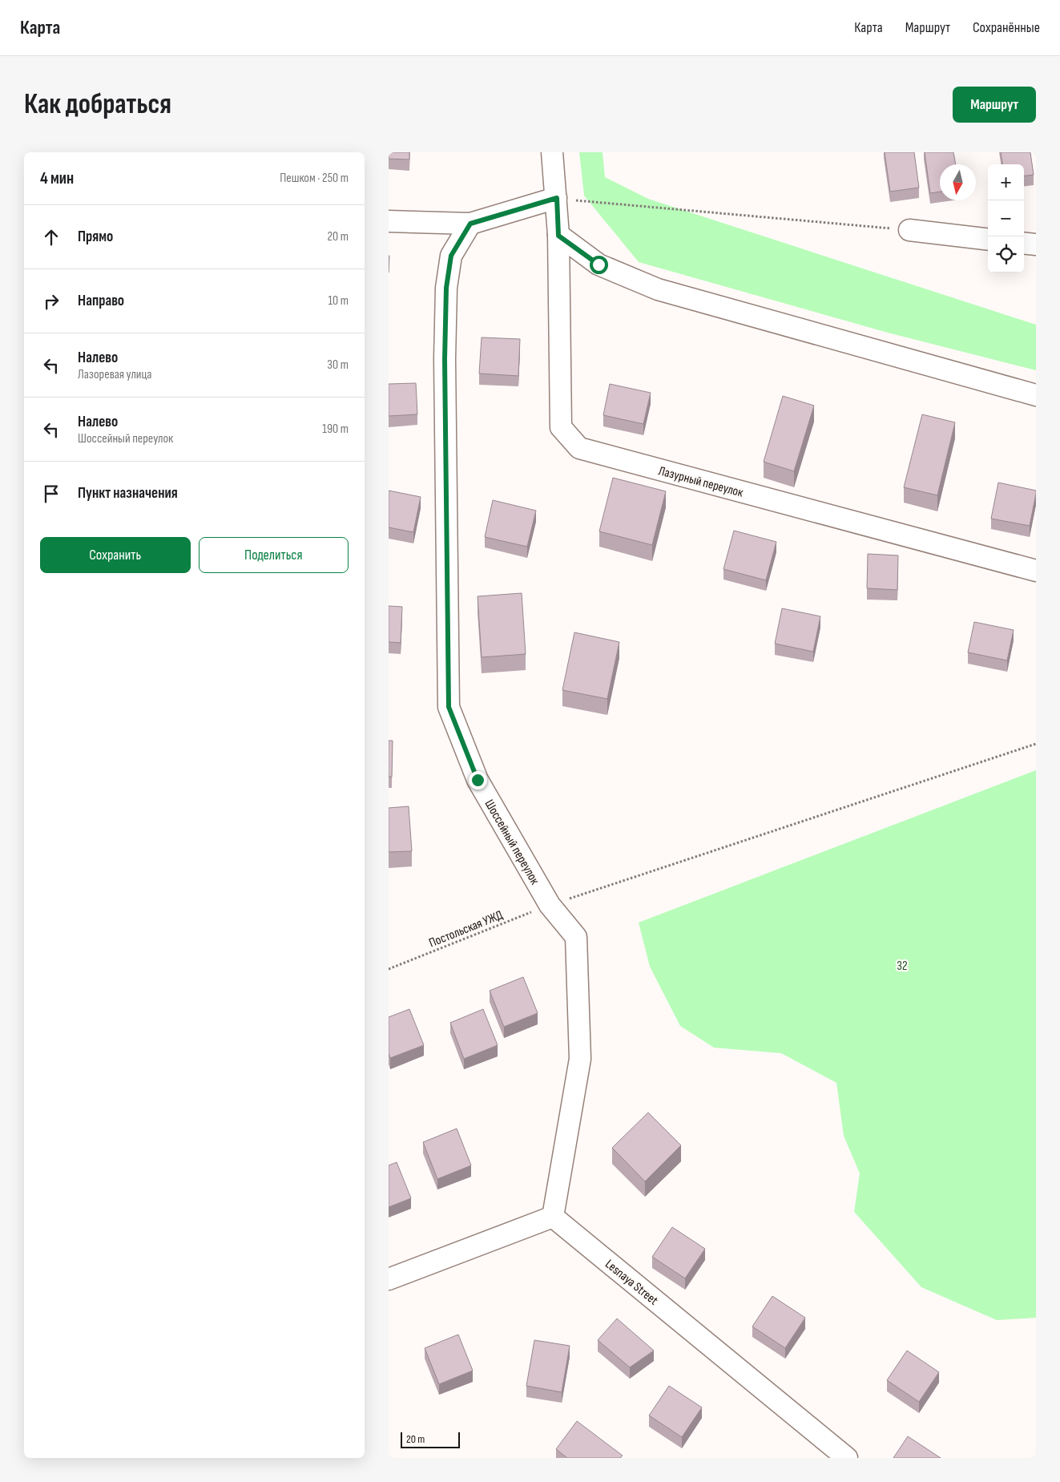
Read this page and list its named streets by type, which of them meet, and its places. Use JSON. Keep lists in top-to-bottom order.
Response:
{
  "streets": {
    "street": ["Лазурный переулок", "Шоссейный переулок", "Lesnaya Street"],
    "path": ["Постольская УЖД"]
  },
  "crossings": [
    ["Шоссейный переулок", "Постольская УЖД"],
    ["Шоссейный переулок", "Lesnaya Street"]
  ],
  "parks": ["32"],
  "scale_bar": "20 m",
  "north": "bottom",
  "page": {
    "header": "Карта",
    "nav": ["Карта", "Маршрут", "Сохранённые"],
    "buttons": [
      "Маршрут",
      ["Сохранить", "Поделиться"]
    ],
    "title": "Как добраться",
    "heading": ["4 мин", "Пешком · 250 m"],
    "map_buttons": ["+", "−"],
    "list": [
      ["Прямо", "20 m"],
      ["Направо", "10 m"],
      ["Налево", "Лазоревая улица", "30 m"],
      ["Налево", "Шоссейный переулок", "190 m"],
      "Пункт назначения"
    ],
    "scale": "20 m"
  }
}
